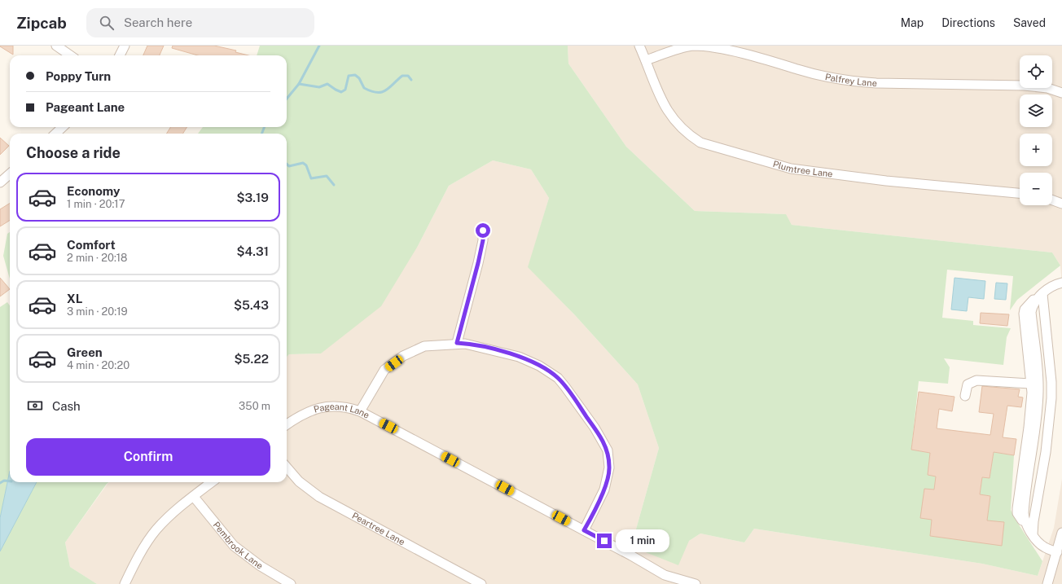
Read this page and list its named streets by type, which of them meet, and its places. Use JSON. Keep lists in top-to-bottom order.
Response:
{
  "streets": {
    "street": [
      "Palfrey Lane",
      "Plumtree Lane",
      "Pageant Lane",
      "Peartree Lane",
      "Pembrook Lane"
    ]
  },
  "crossings": [
    ["Palfrey Lane", "Plumtree Lane"]
  ],
  "page": {
    "header": "Zipcab",
    "search": "Search here",
    "nav": ["Map", "Directions", "Saved"],
    "map_buttons": ["+", "−"],
    "banner": ["Poppy Turn", "Pageant Lane"],
    "heading": "Choose a ride",
    "list": [
      {
        "name": "Economy",
        "note": "1 min · 20:17",
        "value": "$3.19"
      },
      {
        "name": "Comfort",
        "note": "2 min · 20:18",
        "value": "$4.31"
      },
      {
        "name": "XL",
        "note": "3 min · 20:19",
        "value": "$5.43"
      },
      {
        "name": "Green",
        "note": "4 min · 20:20",
        "value": "$5.22"
      }
    ],
    "pay": ["Cash", "350 m"],
    "buttons": "Confirm",
    "bubble": "1 min"
  }
}
